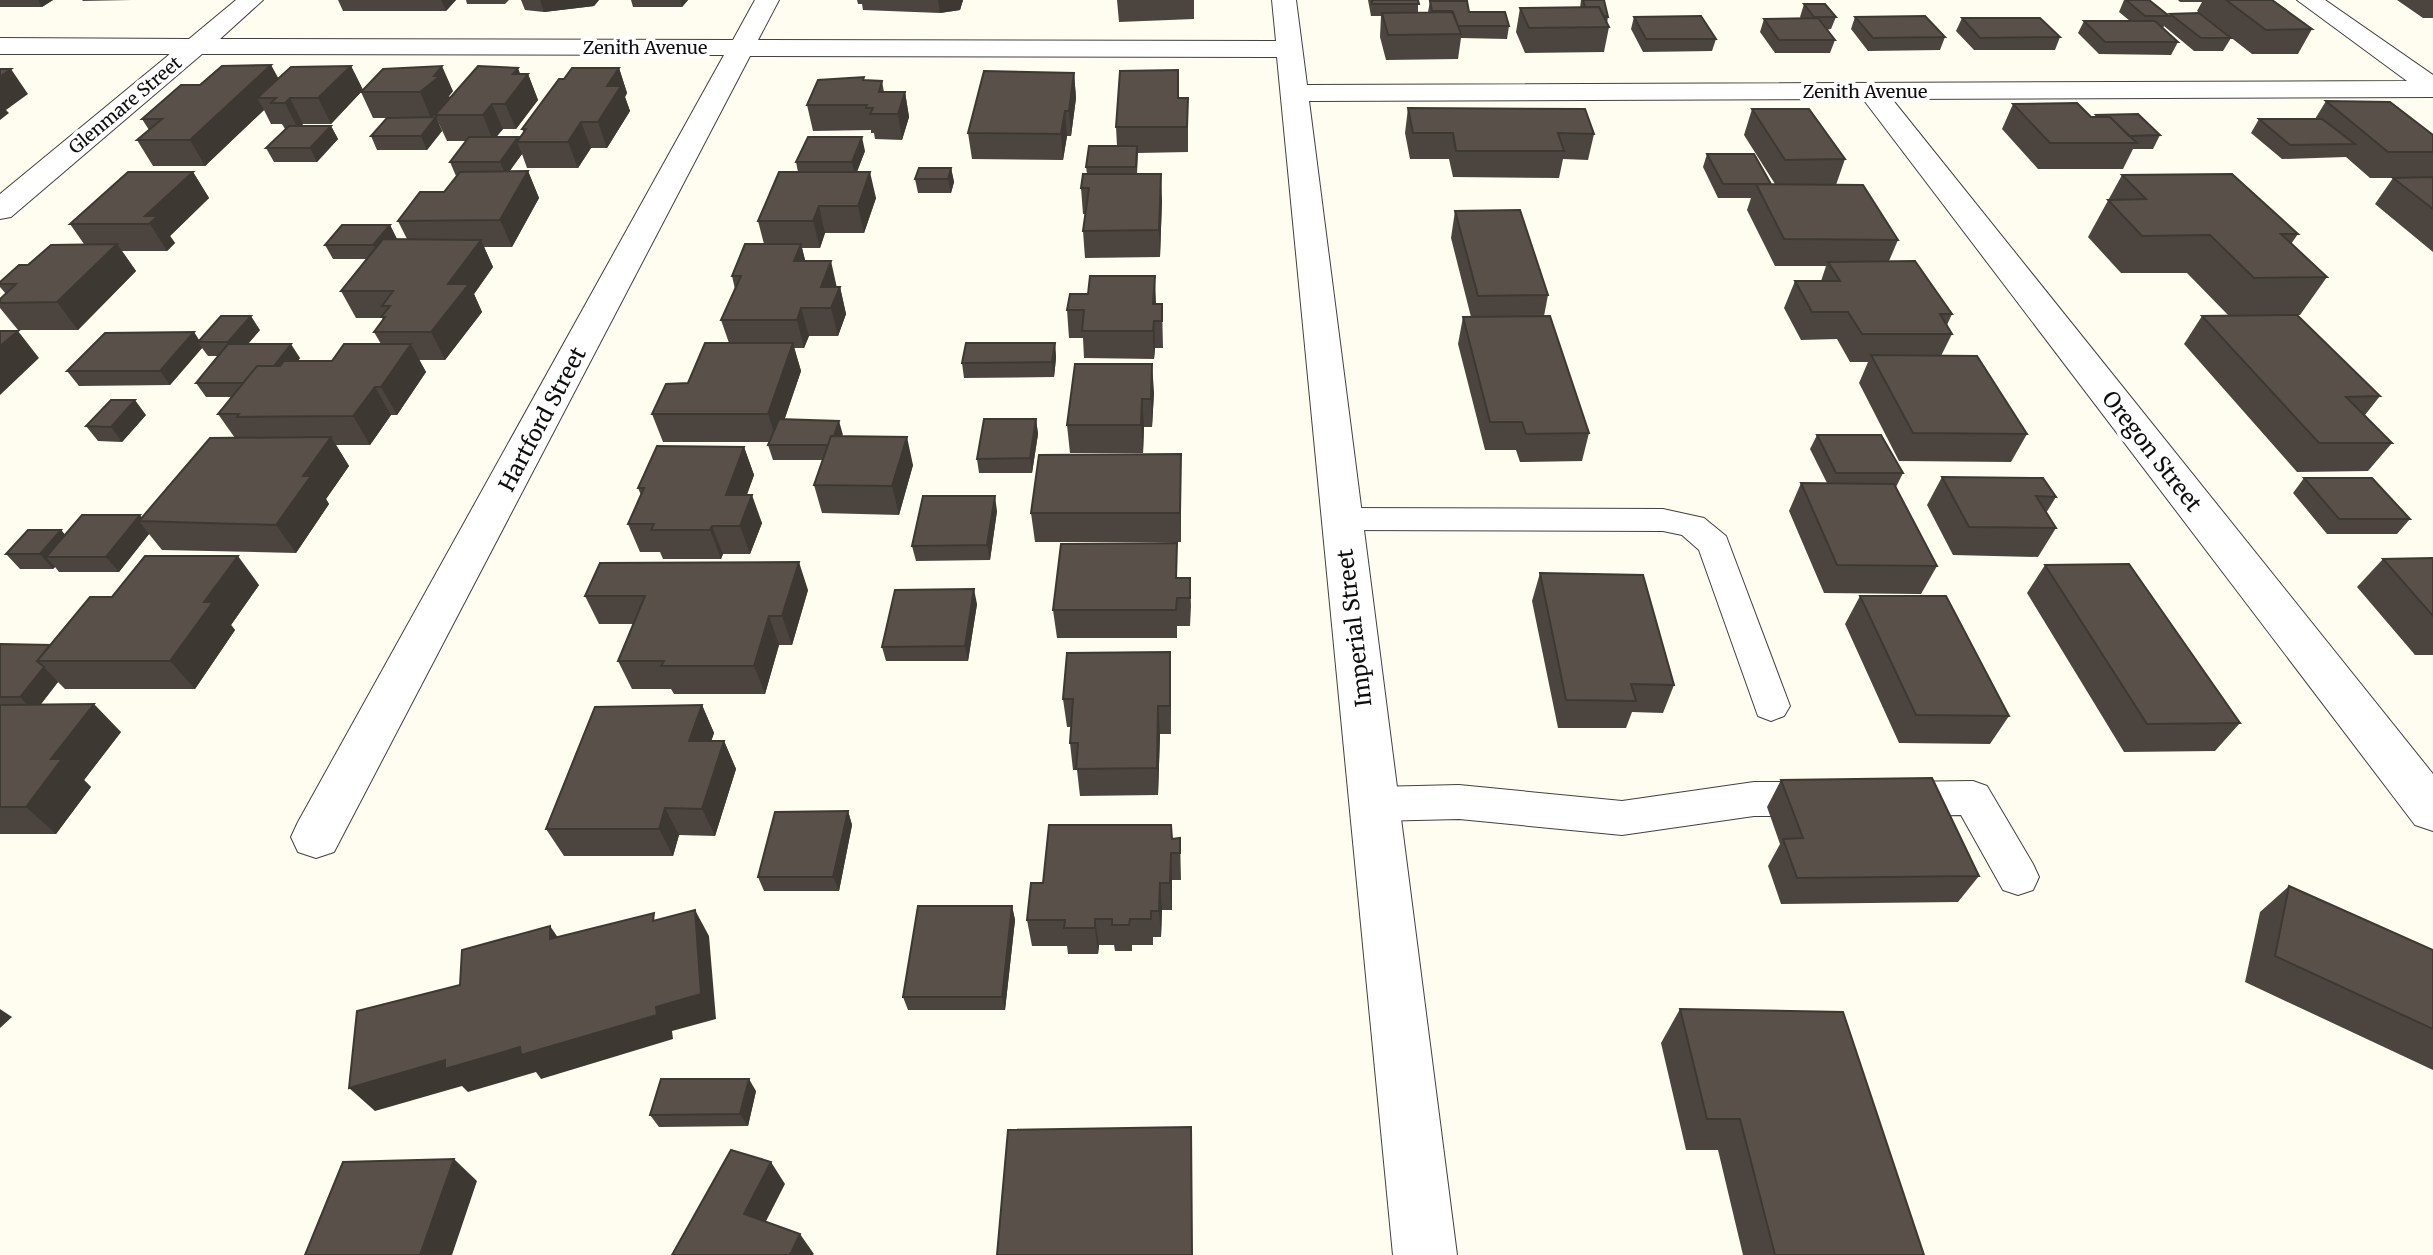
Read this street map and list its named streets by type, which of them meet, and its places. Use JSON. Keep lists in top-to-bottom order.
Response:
{
  "streets": {
    "street": [
      "Zenith Avenue",
      "Glenmare Street",
      "Hartford Street",
      "Oregon Street",
      "Imperial Street"
    ]
  },
  "crossings": [
    ["Zenith Avenue", "Glenmare Street"],
    ["Zenith Avenue", "Hartford Street"],
    ["Zenith Avenue", "Oregon Street"],
    ["Zenith Avenue", "Imperial Street"]
  ]
}
